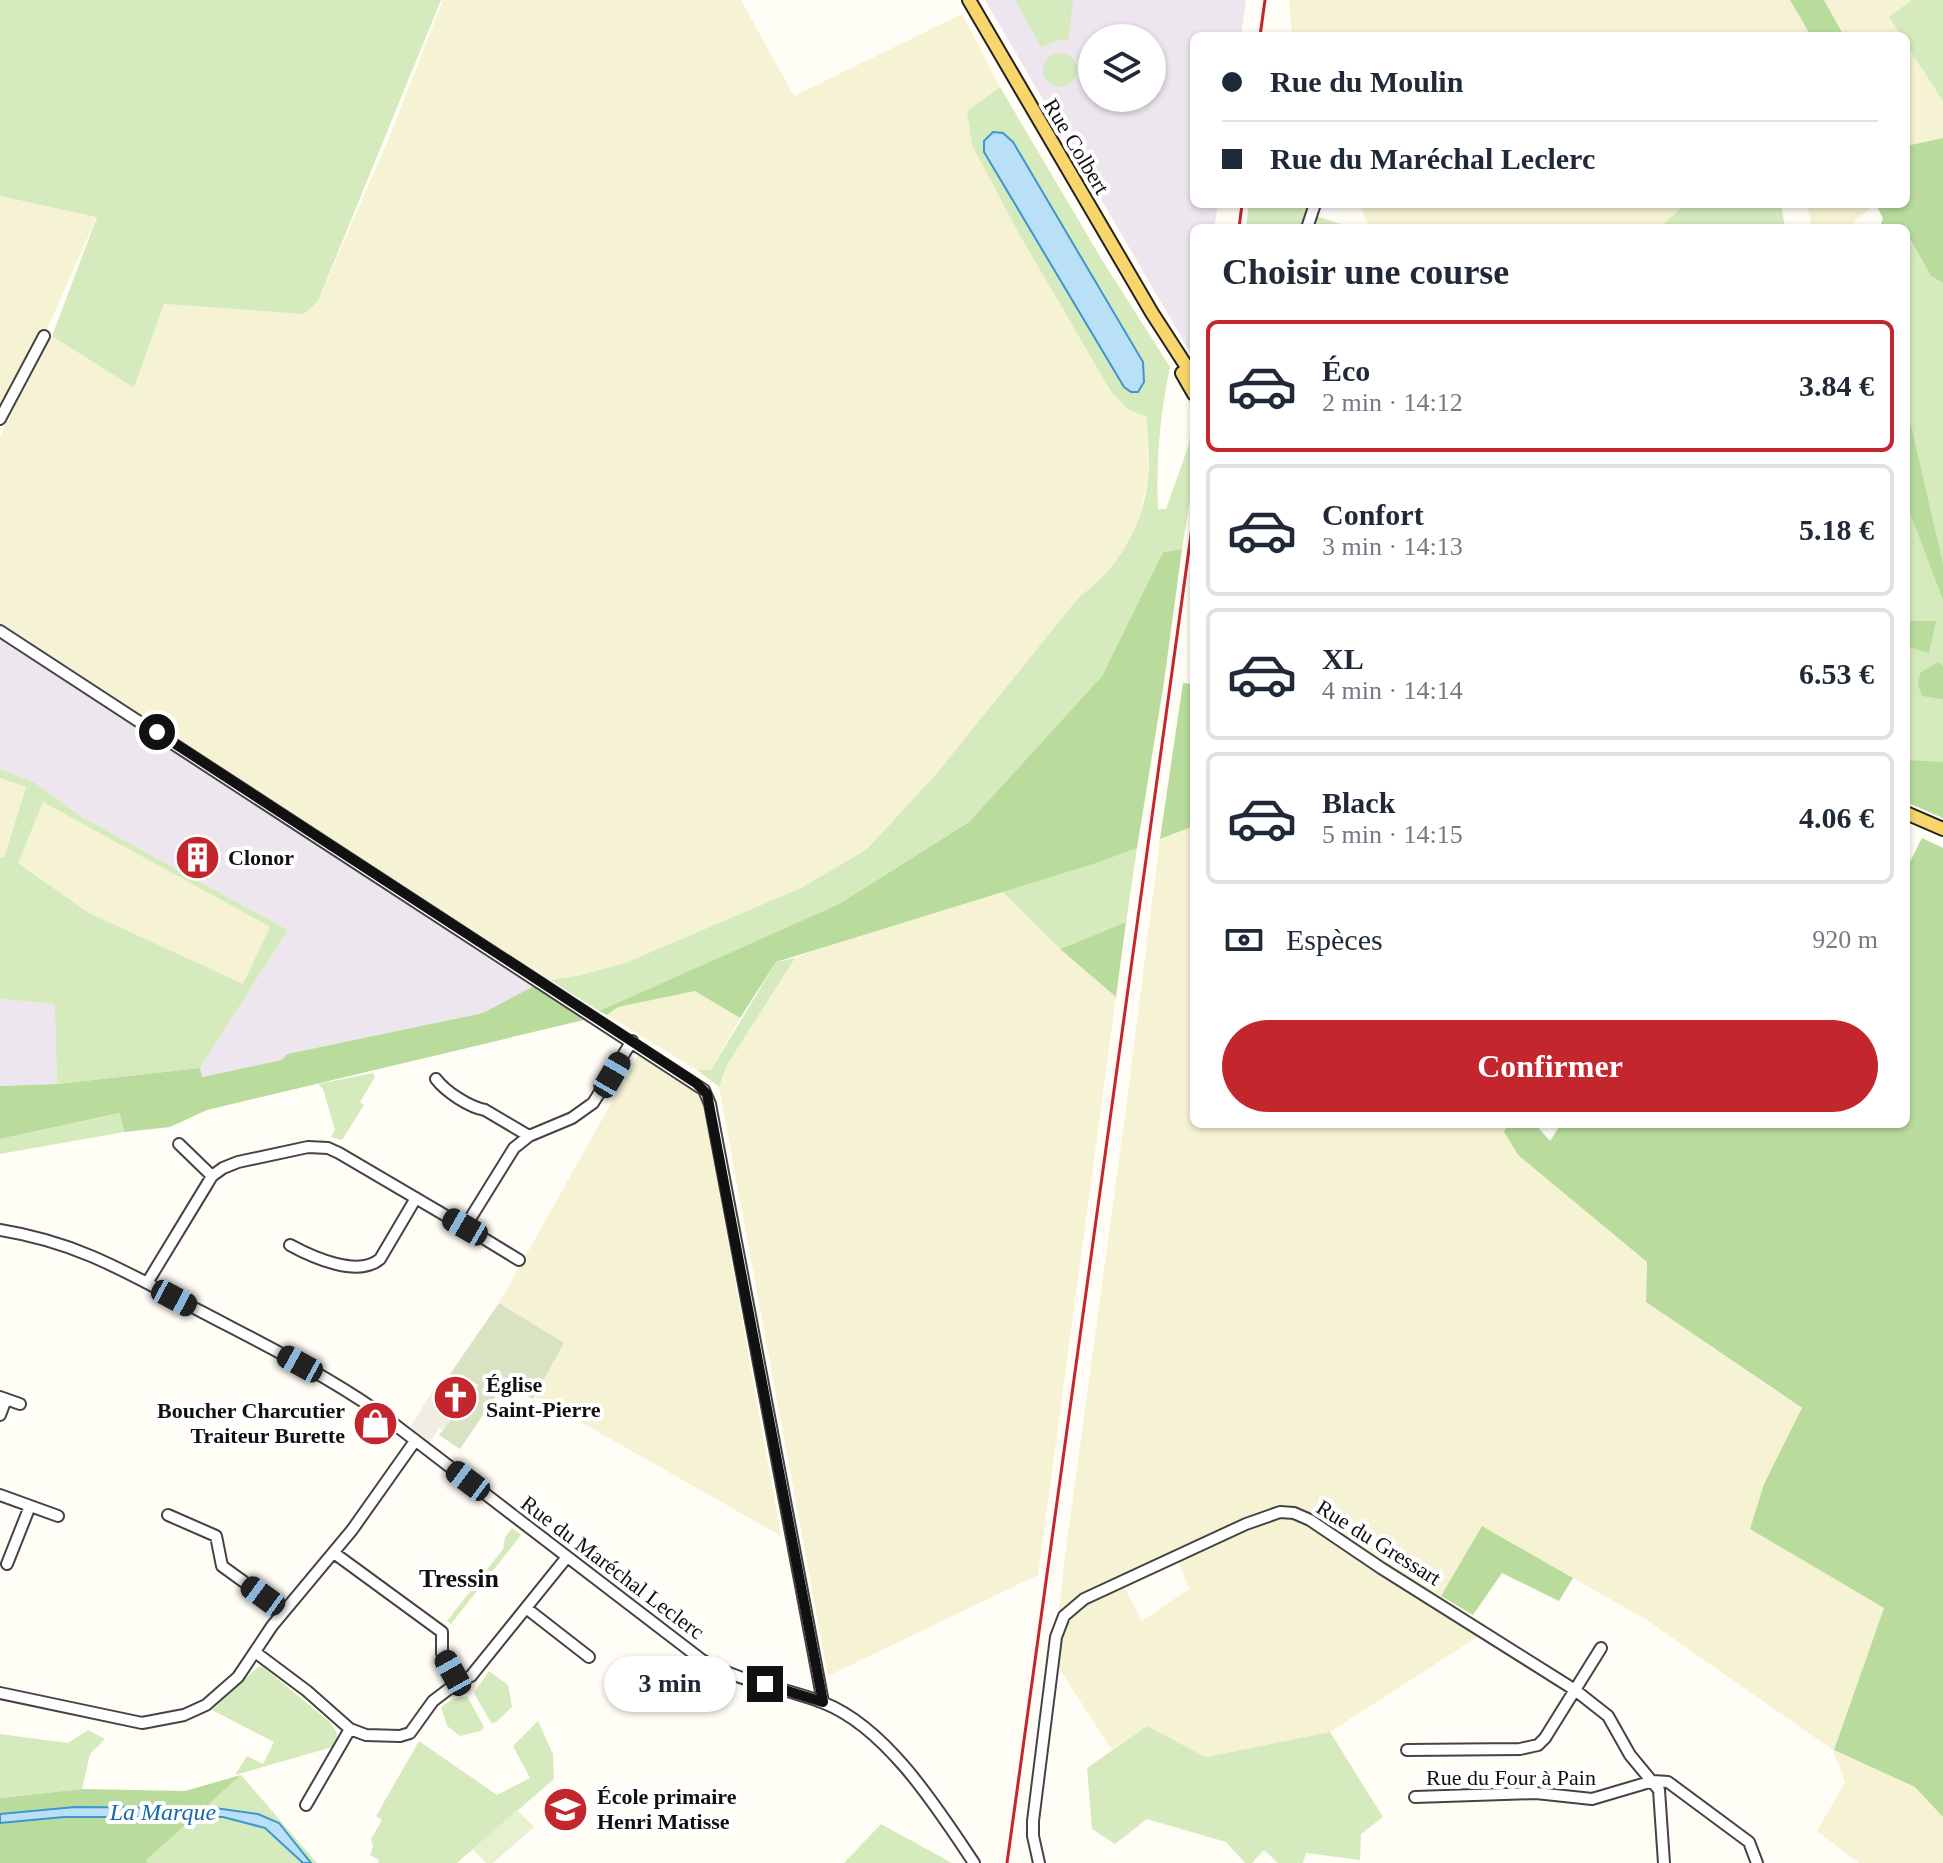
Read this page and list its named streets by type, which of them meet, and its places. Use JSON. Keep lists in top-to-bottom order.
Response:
{
  "streets": {
    "main road": ["Rue Colbert"],
    "street": ["Rue du Gressart", "Rue du Maréchal Leclerc", "Rue du Four à Pain"]
  },
  "crossings": [
    ["Rue du Gressart", "Rue du Four à Pain"]
  ],
  "districts": ["Tressin"],
  "water": ["La Marque"],
  "places": {
    "building": ["Clonor"],
    "church": ["Église Saint-Pierre"],
    "shop": ["Boucher Charcutier Traiteur Burette"],
    "school or university": ["École primaire Henri Matisse"]
  },
  "page": {
    "banner": ["Rue du Moulin", "Rue du Maréchal Leclerc"],
    "heading": "Choisir une course",
    "list": [
      {
        "name": "Éco",
        "note": "2 min · 14:12",
        "value": "3.84 €"
      },
      {
        "name": "Confort",
        "note": "3 min · 14:13",
        "value": "5.18 €"
      },
      {
        "name": "XL",
        "note": "4 min · 14:14",
        "value": "6.53 €"
      },
      {
        "name": "Black",
        "note": "5 min · 14:15",
        "value": "4.06 €"
      }
    ],
    "pay": ["Espèces", "920 m"],
    "buttons": "Confirmer",
    "bubble": "3 min"
  }
}
